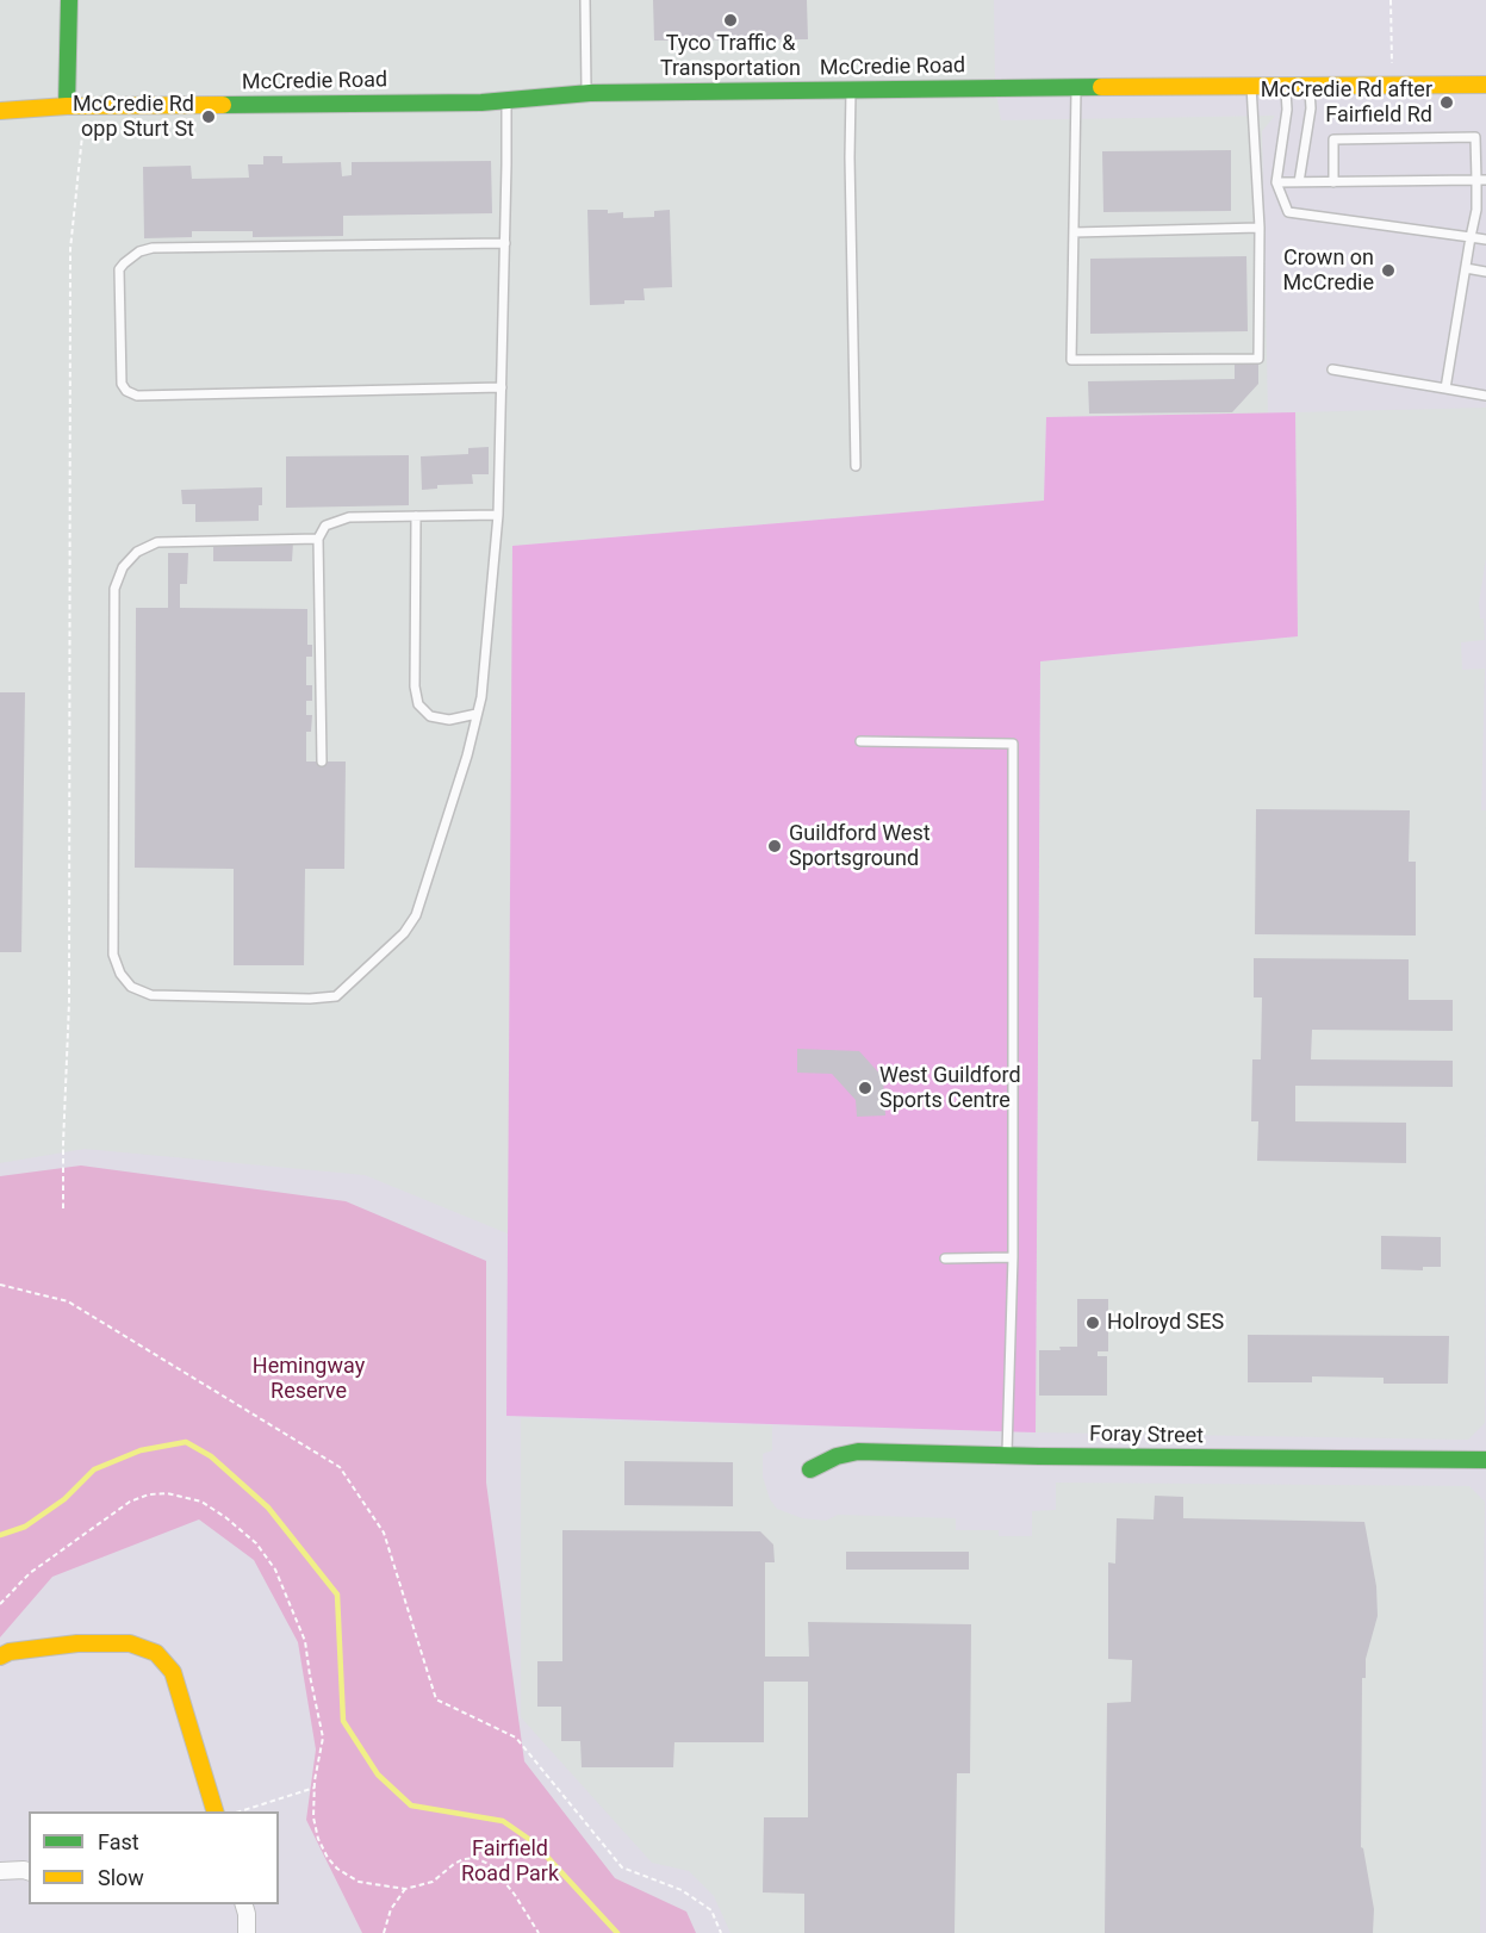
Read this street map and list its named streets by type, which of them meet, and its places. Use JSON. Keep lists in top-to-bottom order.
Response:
{
  "streets": {
    "street": ["McCredie Road", "Foray Street"]
  },
  "parks": ["Hemingway Reserve", "Fairfield Road Park"],
  "places": [
    "Tyco Traffic & Transportation",
    "McCredie Rd after Fairfield Rd",
    "McCredie Rd opp Sturt St",
    "Crown on McCredie",
    "Guildford West Sportsground",
    "West Guildford Sports Centre",
    "Holroyd SES"
  ],
  "legend": ["Fast", "Slow"]
}
